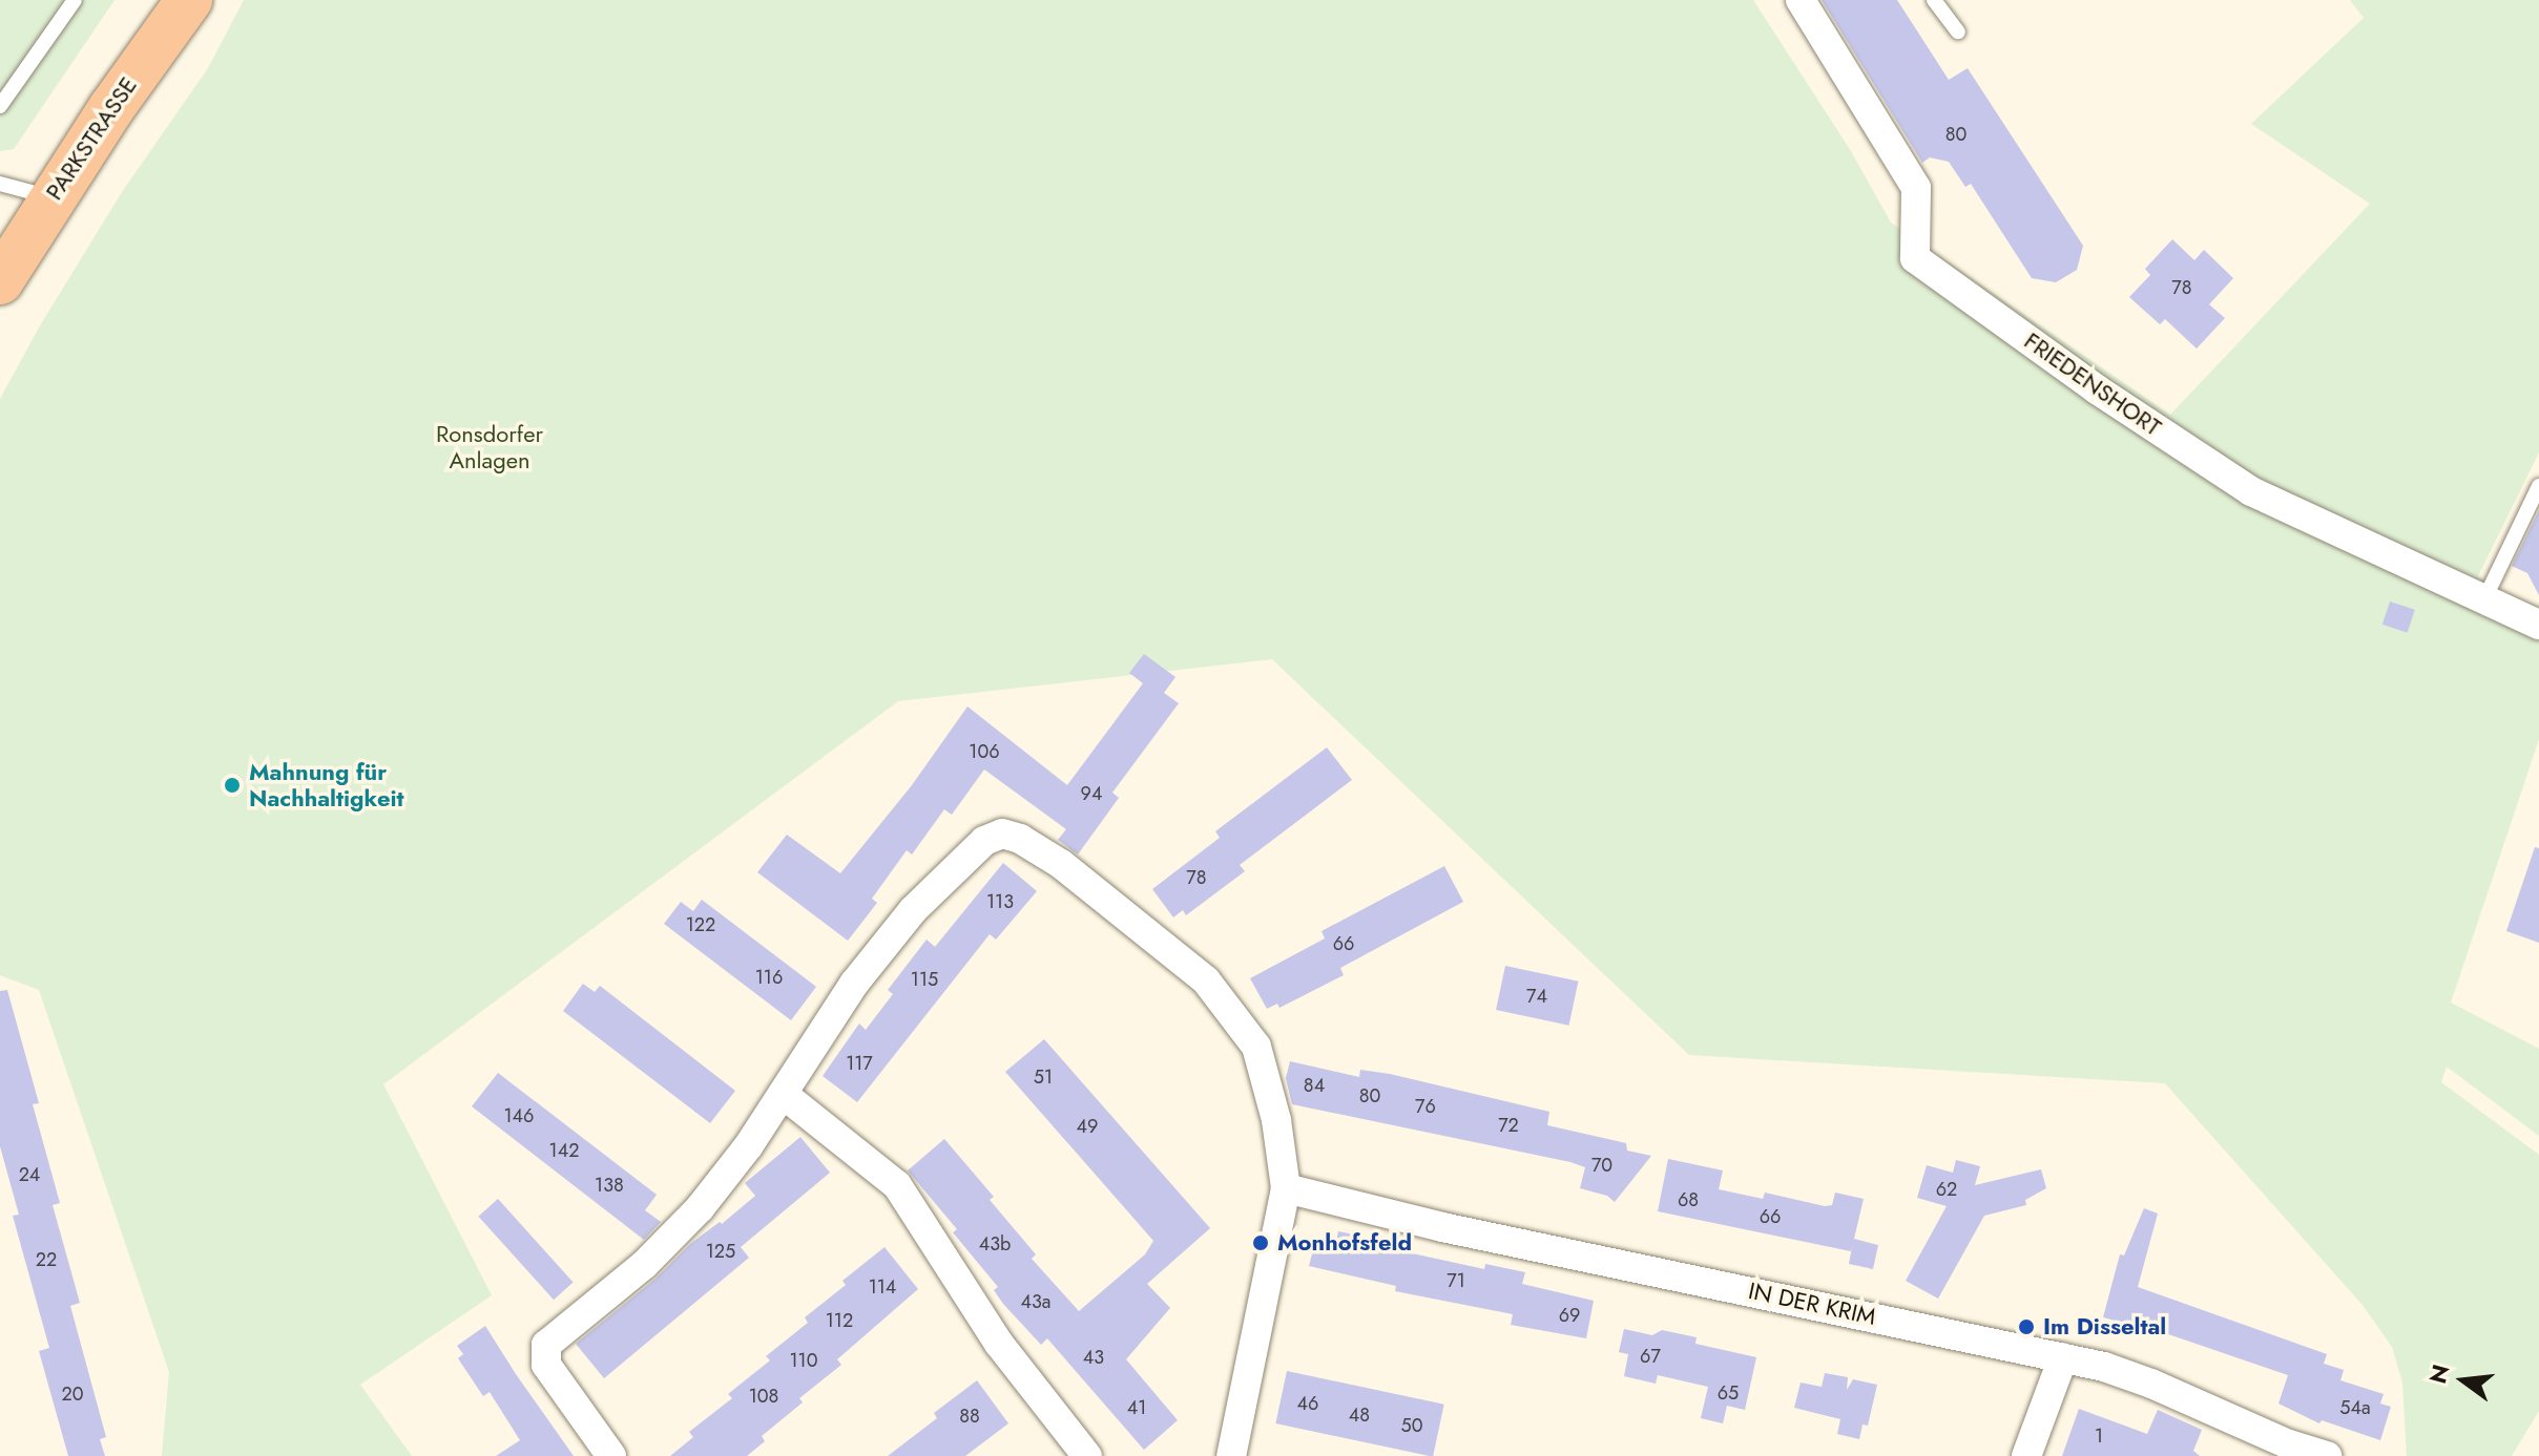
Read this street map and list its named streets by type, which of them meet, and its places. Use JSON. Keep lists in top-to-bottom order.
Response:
{
  "streets": {
    "main road": ["PARKSTRASSE"],
    "street": ["FRIEDENSHORT", "IN DER KRIM"]
  },
  "parks": ["Ronsdorfer Anlagen"],
  "places": ["Mahnung für Nachhaltigkeit", "Monhofsfeld", "Im Disseltal"],
  "house_numbers": [
    "80",
    "78",
    "106",
    "94",
    "78",
    "113",
    "122",
    "66",
    "116",
    "115",
    "74",
    "117",
    "51",
    "84",
    "80",
    "76",
    "146",
    "72",
    "49",
    "142",
    "70",
    "24",
    "138",
    "62",
    "68",
    "66",
    "43b",
    "125",
    "22",
    "71",
    "114",
    "43a",
    "69",
    "112",
    "67",
    "43",
    "110",
    "65",
    "20",
    "108",
    "46",
    "41",
    "54a",
    "48",
    "88",
    "50",
    "1"
  ],
  "north": "left"
}
